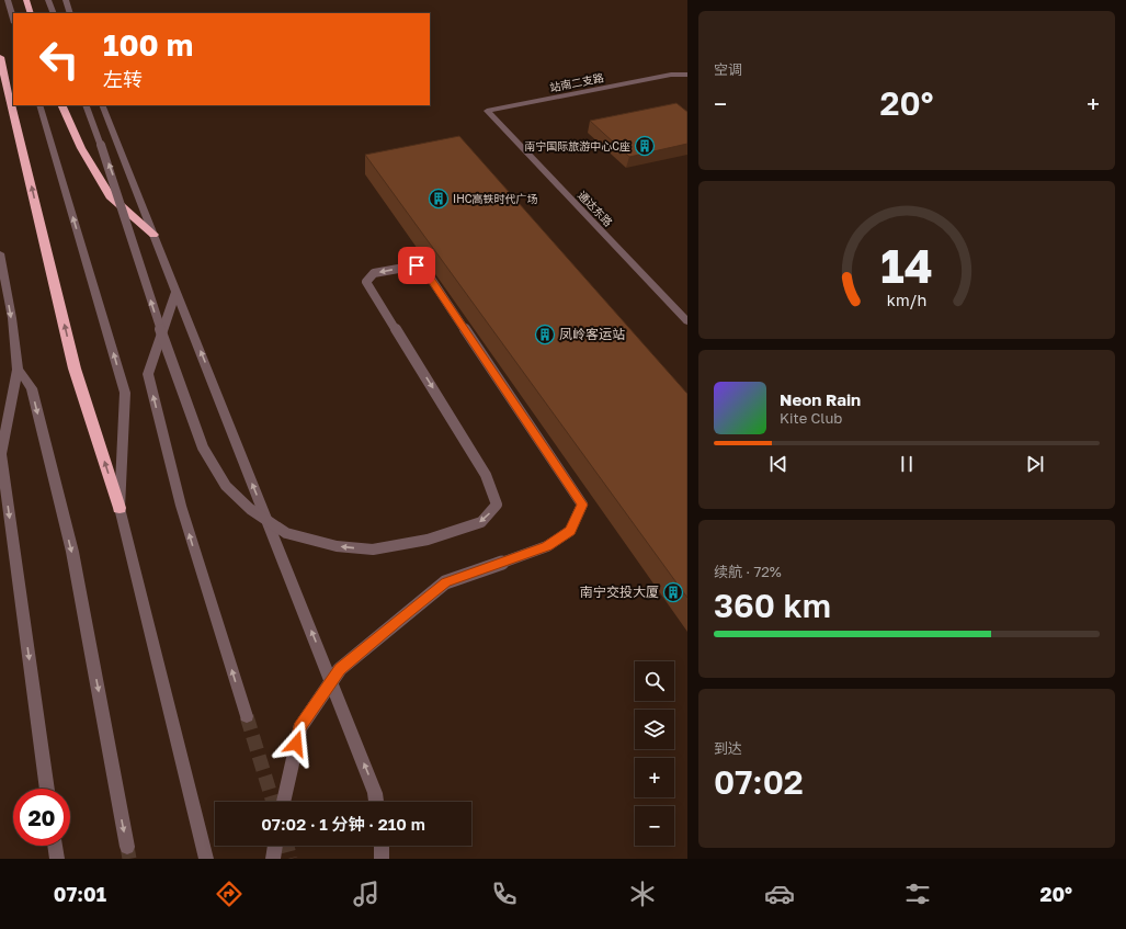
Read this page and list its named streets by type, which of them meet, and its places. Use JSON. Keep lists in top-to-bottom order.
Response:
{
  "streets": {
    "street": ["站南二支路", "通达东路"]
  },
  "crossings": [
    ["站南二支路", "通达东路"]
  ],
  "places": {
    "building": [
      "南宁国际旅游中心C座",
      "IHC高铁时代广场",
      "凤岭客运站",
      "南宁交投大厦"
    ]
  },
  "page": {
    "tile": [
      "空调",
      ["续航 · 72%", "360 km"],
      ["到达", "07:02"]
    ],
    "turn": ["100 m", "左转"],
    "heat": ["−", "20°", "+"],
    "song": ["Neon Rain", "Kite Club"],
    "map_buttons": ["+", "−"],
    "limit": "20",
    "trip": "07:02 · 1 分钟 · 210 m",
    "tabs": ["07:01", "20°"],
    "gauge": ["14", "km/h"]
  }
}
